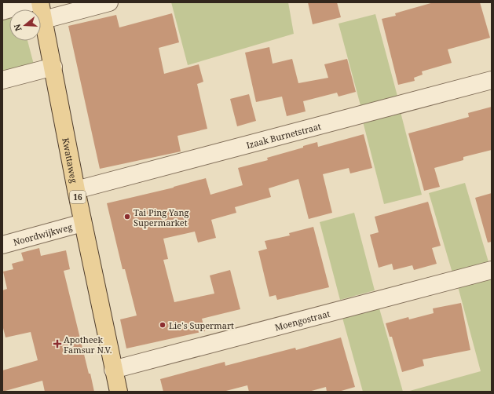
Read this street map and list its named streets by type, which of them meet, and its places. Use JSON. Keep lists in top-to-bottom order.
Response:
{
  "streets": {
    "main road": ["Kwattaweg", "16"],
    "street": ["Izaak Burnetstraat", "Noordwijkweg", "Moengostraat"]
  },
  "crossings": [
    ["Izaak Burnetstraat", "Kwattaweg"],
    ["Kwattaweg", "Noordwijkweg"],
    ["Kwattaweg", "Moengostraat"]
  ],
  "places": {
    "other": ["Tai Ping Yang Supermarket", "Lie's Supermart"],
    "health": ["Apotheek Famsur N.V."]
  },
  "north": "left"
}
